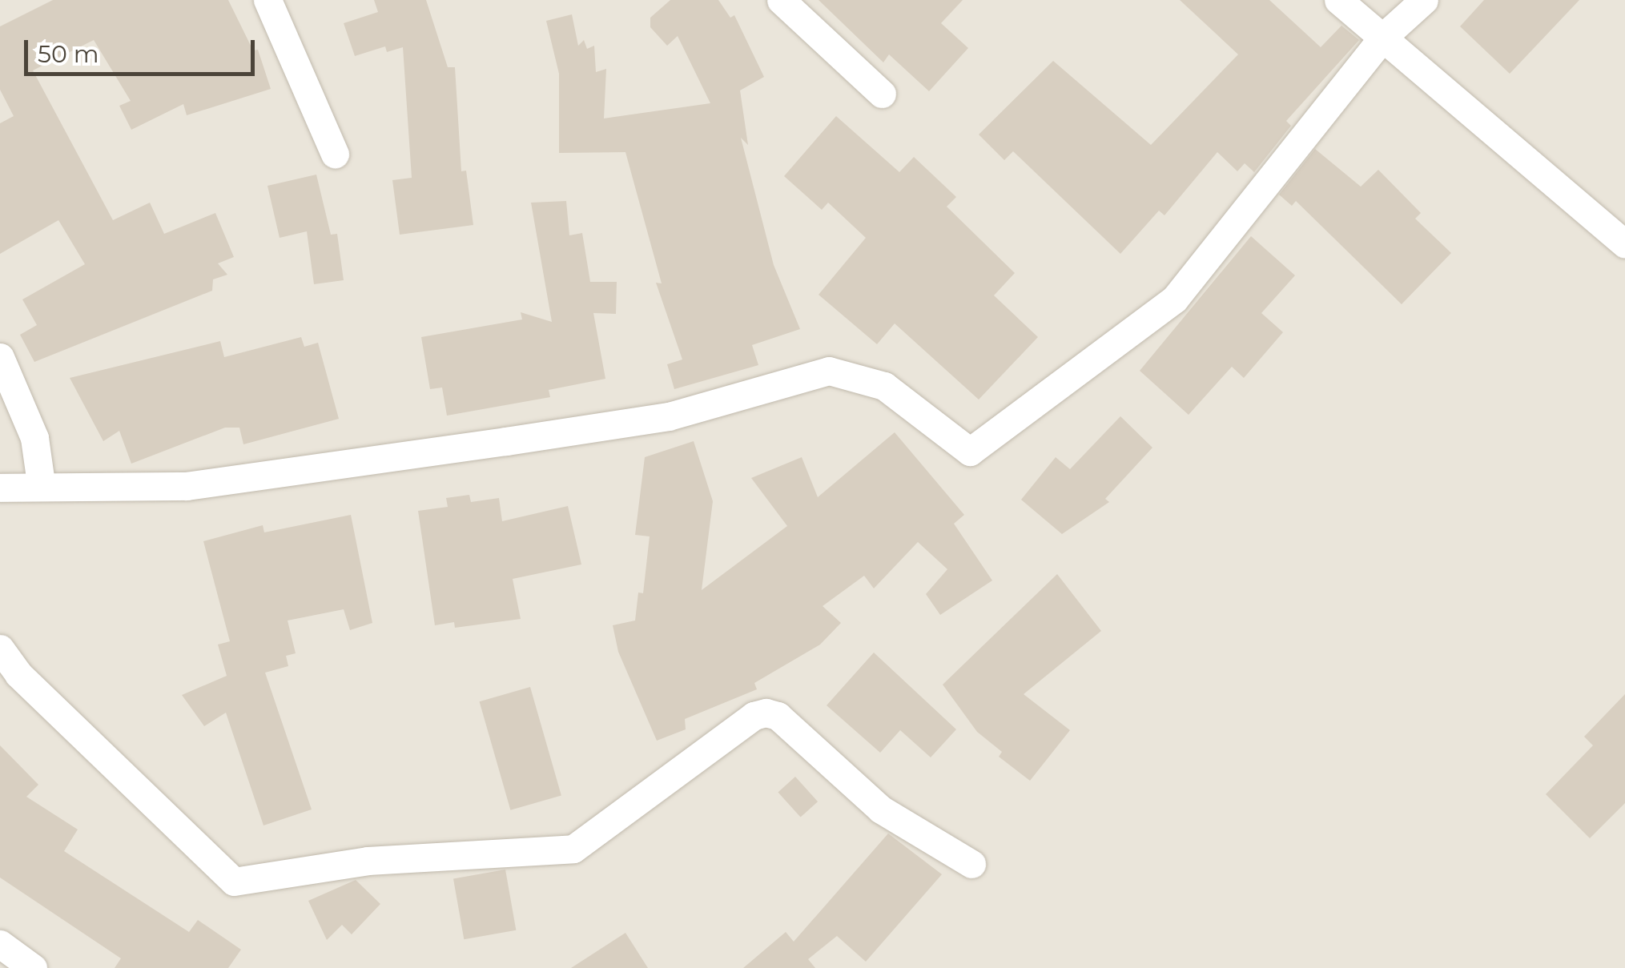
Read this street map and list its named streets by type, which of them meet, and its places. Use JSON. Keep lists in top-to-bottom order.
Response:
{
  "scale_bar": "50 m"
}
